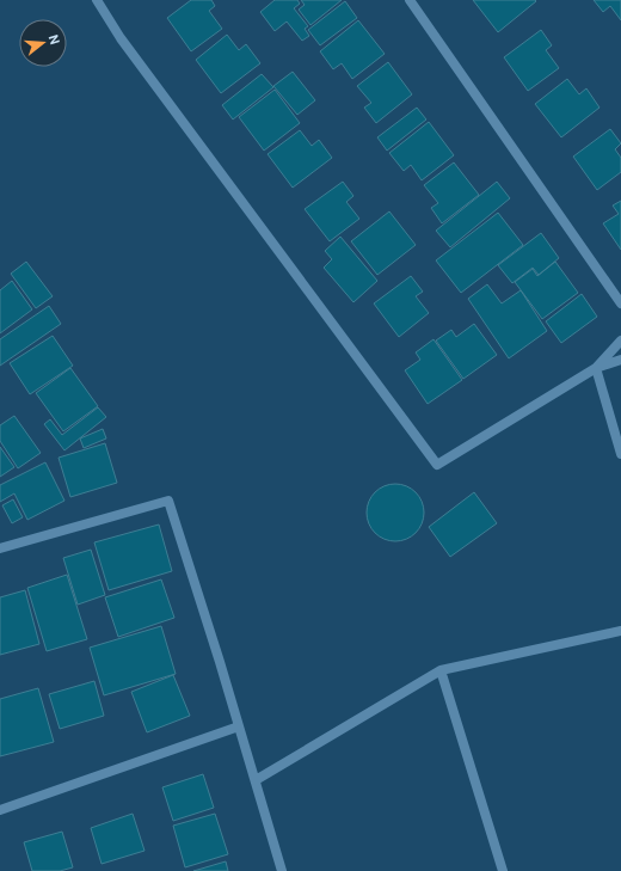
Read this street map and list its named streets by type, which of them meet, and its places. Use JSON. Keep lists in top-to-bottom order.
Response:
{
  "north": "right"
}
